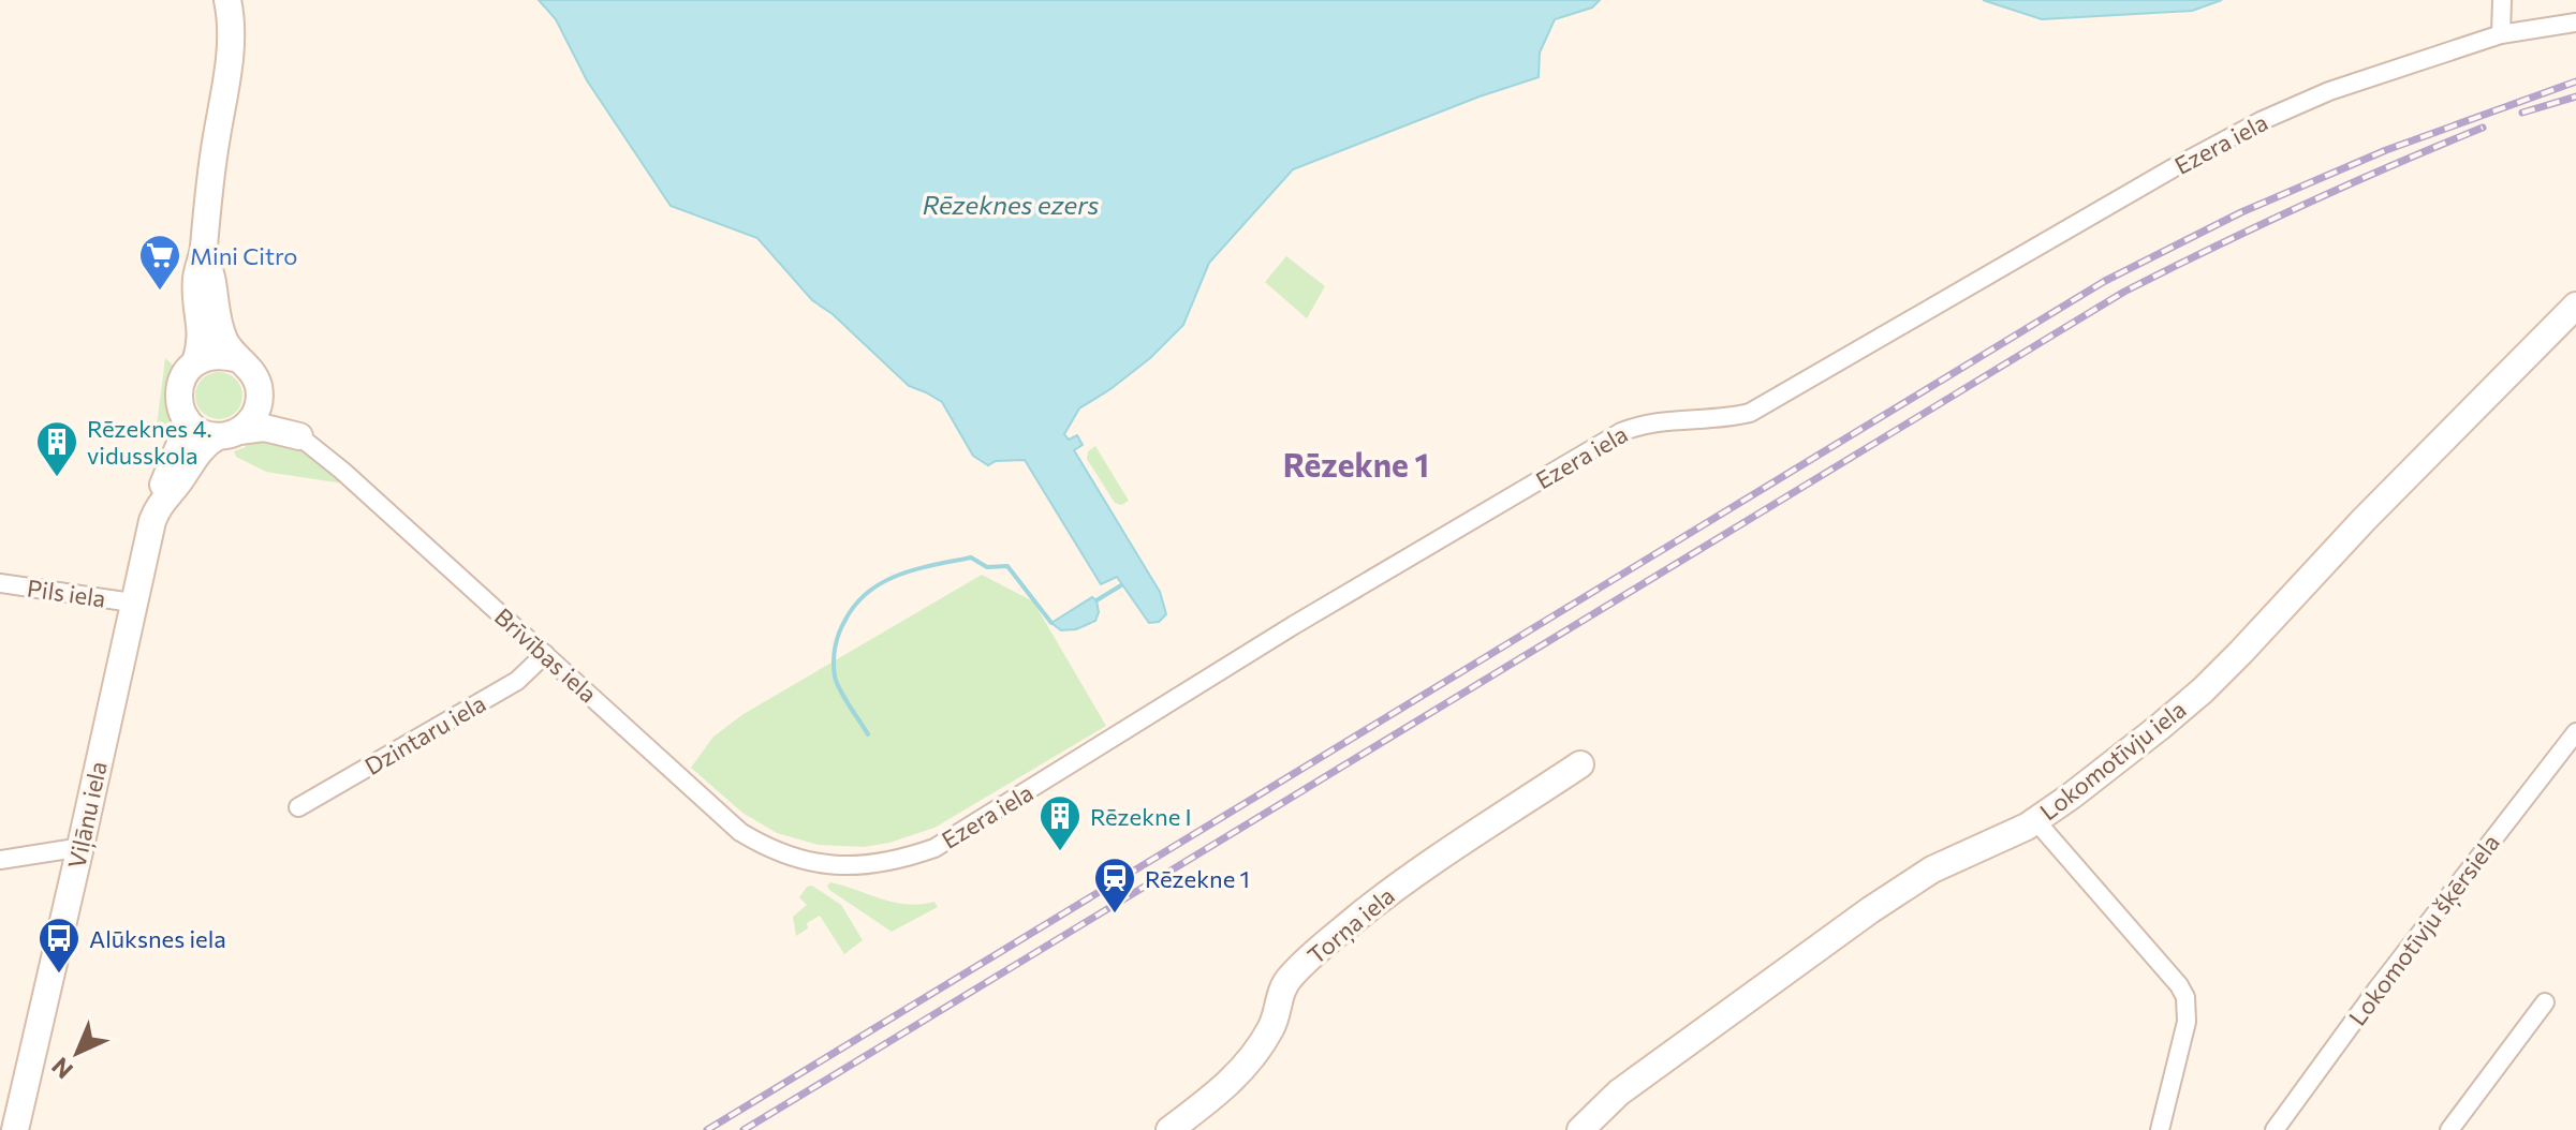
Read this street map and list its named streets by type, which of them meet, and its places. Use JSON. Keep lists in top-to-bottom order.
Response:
{
  "streets": {
    "street": [
      "Ezera iela",
      "Pils iela",
      "Brīvības iela",
      "Dzintaru iela",
      "Lokomotīvju iela",
      "Viļānu iela",
      "Torņa iela",
      "Lokomotīvju šķērsiela"
    ]
  },
  "crossings": [
    ["Ezera iela", "Brīvības iela"],
    ["Pils iela", "Viļānu iela"],
    ["Brīvības iela", "Dzintaru iela"]
  ],
  "districts": ["Rēzekne 1"],
  "water": ["Rēzeknes ezers"],
  "places": {
    "supermarket": ["Mini Citro"],
    "building": ["Rēzeknes 4. vidusskola", "Rēzekne I"],
    "station": ["Rēzekne 1"],
    "bus stop": ["Alūksnes iela"]
  },
  "north": "bottom left"
}
